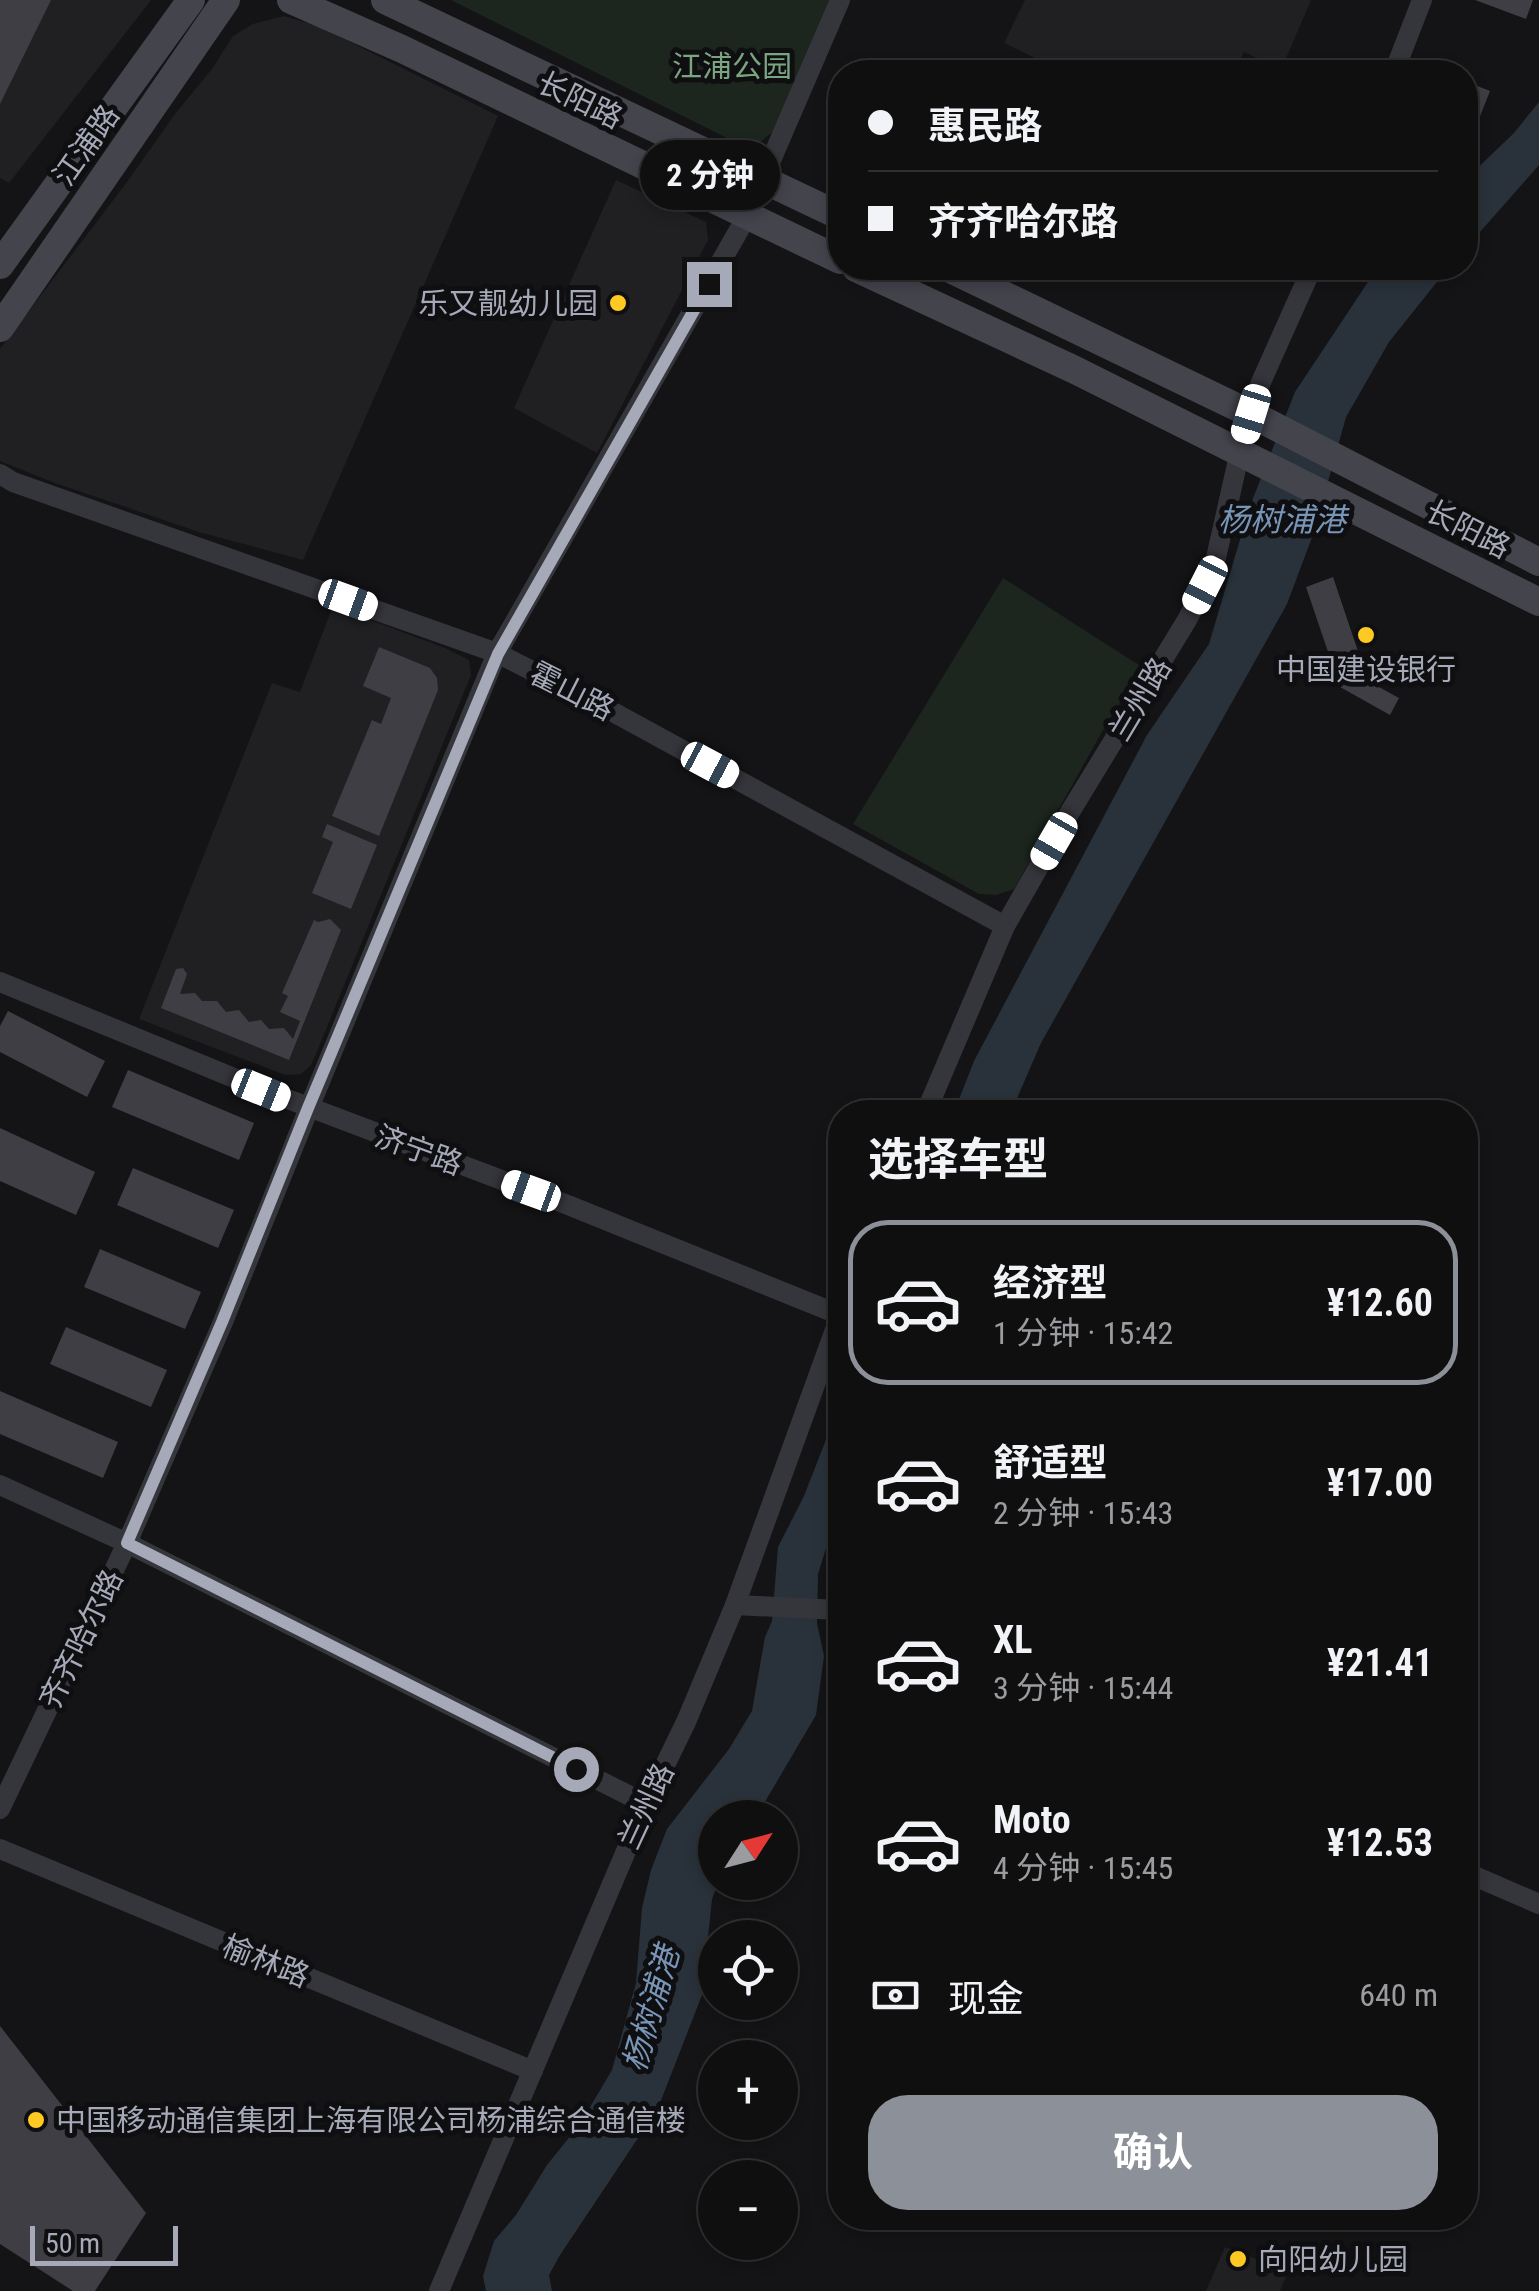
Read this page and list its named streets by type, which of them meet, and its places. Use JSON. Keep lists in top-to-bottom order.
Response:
{
  "streets": {
    "main road": ["长阳路", "江浦路"],
    "street": [
      "霍山路",
      "兰州路",
      "济宁路",
      "齐齐哈尔路",
      "榆林路"
    ]
  },
  "crossings": [
    ["长阳路", "兰州路"],
    ["长阳路", "齐齐哈尔路"],
    ["霍山路", "兰州路"],
    ["霍山路", "齐齐哈尔路"],
    ["兰州路", "榆林路"],
    ["济宁路", "齐齐哈尔路"]
  ],
  "water": ["杨树浦港"],
  "parks": ["江浦公园"],
  "places": [
    "乐又靓幼儿园",
    "中国建设银行",
    "中国移动通信集团上海有限公司杨浦综合通信楼",
    "向阳幼儿园"
  ],
  "scale_bar": "50 m",
  "north": "top right",
  "page": {
    "banner": ["惠民路", "齐齐哈尔路"],
    "bubble": "2 分钟",
    "heading": "选择车型",
    "list": [
      {
        "name": "经济型",
        "note": "1 分钟 · 15:42",
        "value": "¥12.60"
      },
      {
        "name": "舒适型",
        "note": "2 分钟 · 15:43",
        "value": "¥17.00"
      },
      {
        "name": "XL",
        "note": "3 分钟 · 15:44",
        "value": "¥21.41"
      },
      {
        "name": "Moto",
        "note": "4 分钟 · 15:45",
        "value": "¥12.53"
      }
    ],
    "map_buttons": ["+", "−"],
    "pay": ["现金", "640 m"],
    "buttons": "确认",
    "scale": "50 m"
  }
}
